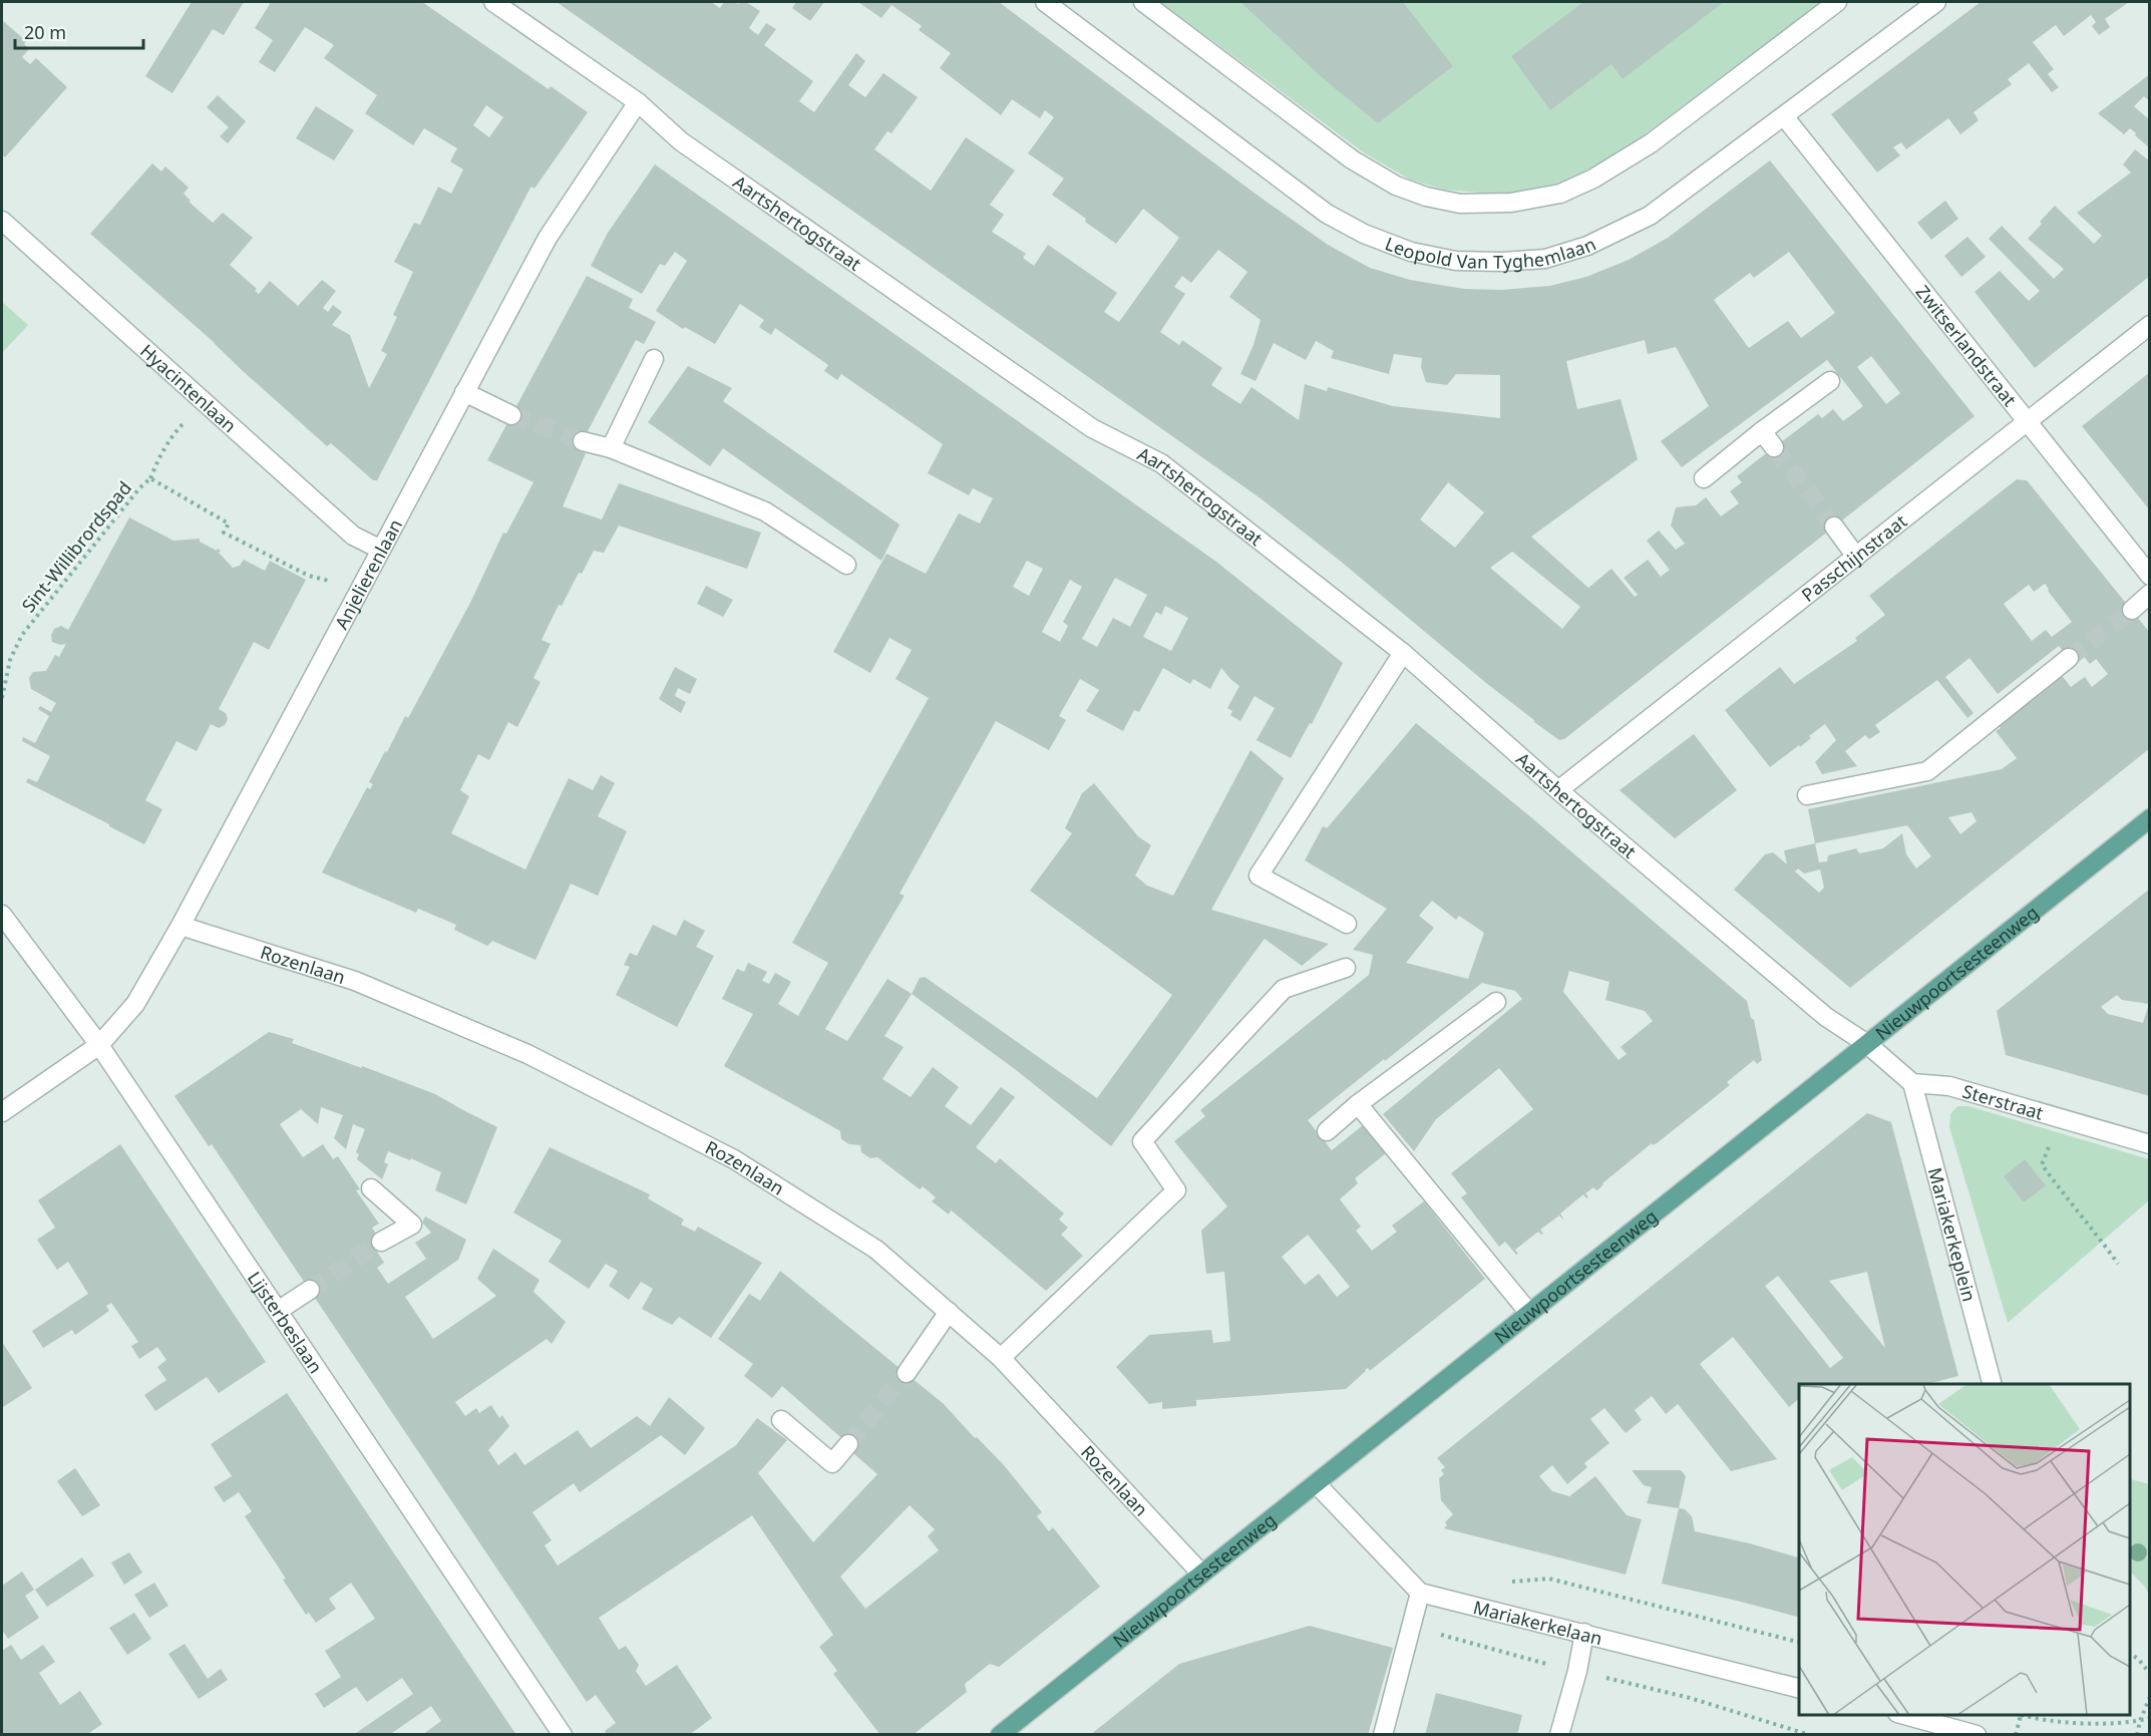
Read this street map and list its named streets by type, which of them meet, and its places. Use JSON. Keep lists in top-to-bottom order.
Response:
{
  "streets": {
    "main road": ["Nieuwpoortsesteenweg"],
    "street": [
      "Aartshertogstraat",
      "Leopold Van Tyghemlaan",
      "Zwitserlandstraat",
      "Hyacintenlaan",
      "Passchijnstraat",
      "Anjelierenlaan",
      "Rozenlaan",
      "Sterstraat",
      "Mariakerkeplein",
      "Lijsterbeslaan",
      "Mariakerkelaan"
    ],
    "path": ["Sint-Willibrordspad"]
  },
  "crossings": [
    ["Aartshertogstraat", "Passchijnstraat"],
    ["Aartshertogstraat", "Anjelierenlaan"],
    ["Aartshertogstraat", "Nieuwpoortsesteenweg"],
    ["Leopold Van Tyghemlaan", "Zwitserlandstraat"],
    ["Zwitserlandstraat", "Passchijnstraat"],
    ["Hyacintenlaan", "Anjelierenlaan"],
    ["Sint-Willibrordspad", "Anjelierenlaan"],
    ["Anjelierenlaan", "Rozenlaan"],
    ["Anjelierenlaan", "Lijsterbeslaan"],
    ["Rozenlaan", "Nieuwpoortsesteenweg"],
    ["Sterstraat", "Mariakerkeplein"]
  ],
  "scale_bar": "20 m"
}
